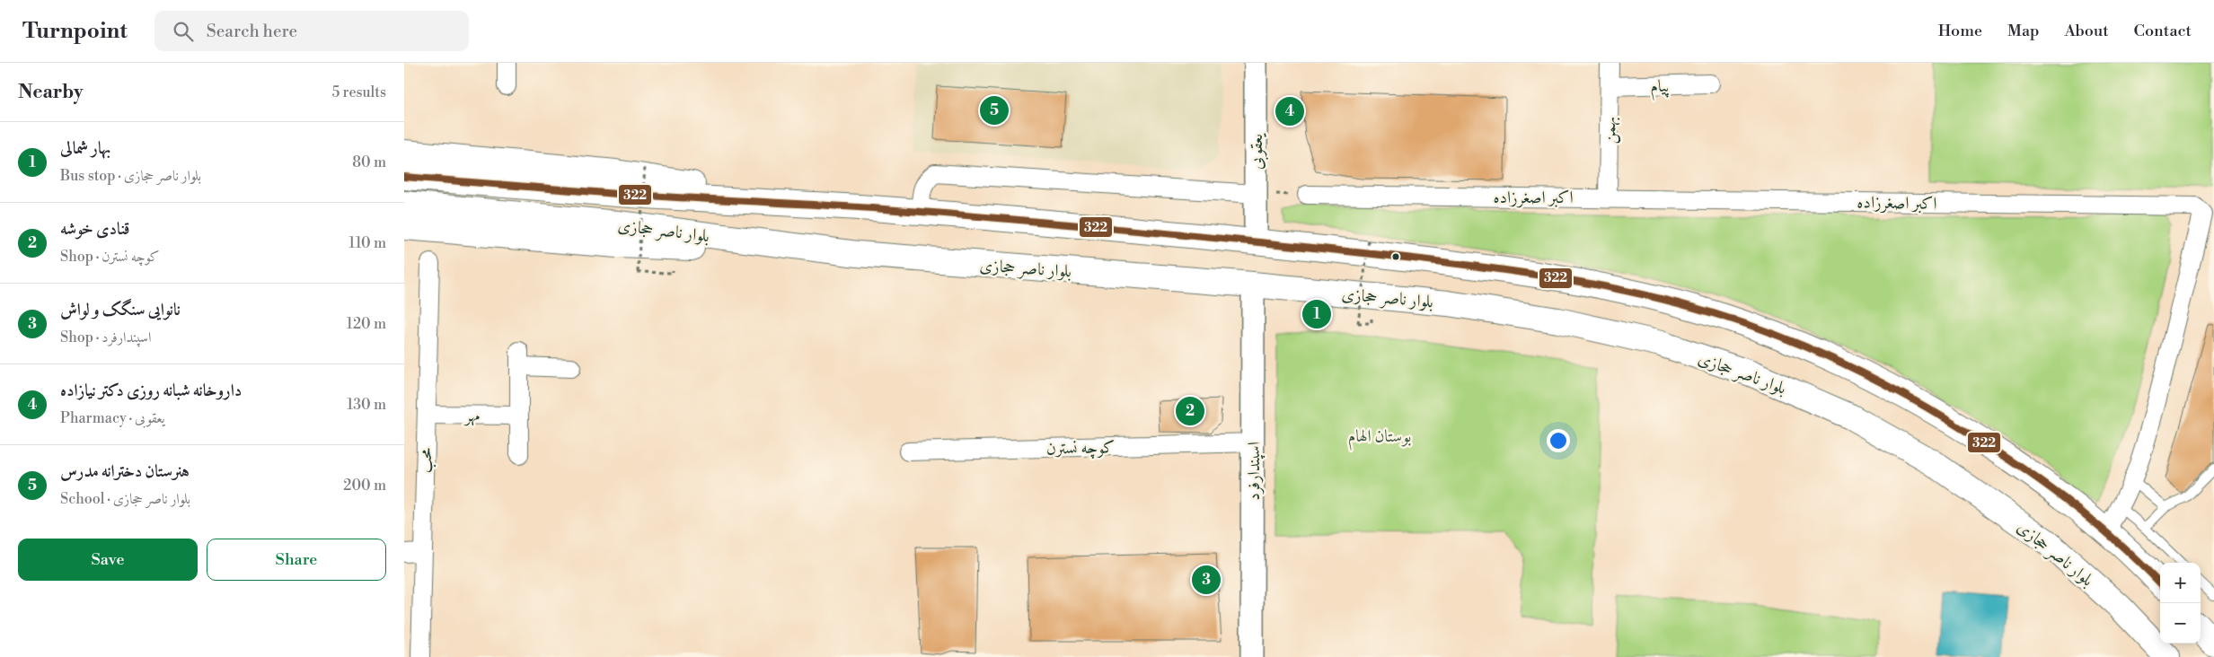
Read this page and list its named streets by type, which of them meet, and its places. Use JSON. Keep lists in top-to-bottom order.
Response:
{
  "streets": {
    "main road": ["بلوار ناصر حجازی"],
    "street": [
      "پیام",
      "بهمن",
      "یعقوبی",
      "اکبر اصغرزاده",
      "مهر",
      "کوچه نسترن",
      "محب",
      "اسپندارفرد"
    ]
  },
  "crossings": [
    ["پیام", "بهمن"],
    ["بهمن", "اکبر اصغرزاده"],
    ["یعقوبی", "بلوار ناصر حجازی"],
    ["اکبر اصغرزاده", "بلوار ناصر حجازی"],
    ["بلوار ناصر حجازی", "اسپندارفرد"],
    ["مهر", "محب"],
    ["کوچه نسترن", "اسپندارفرد"]
  ],
  "parks": ["بوستان الهام"],
  "lines": ["transit line 322"],
  "page": {
    "header": "Turnpoint",
    "search": "Search here",
    "nav": [
      "Home",
      "Map",
      "About",
      "Contact"
    ],
    "heading": ["Nearby", "5 results"],
    "pins": [
      "5",
      "4",
      "1",
      "2",
      "3"
    ],
    "list": [
      {
        "mark": "1",
        "name": "بهار شمالی",
        "note": "Bus stop · بلوار ناصر حجازی",
        "value": "80 m"
      },
      {
        "mark": "2",
        "name": "قنادی خوشه",
        "note": "Shop · کوچه نسترن",
        "value": "110 m"
      },
      {
        "mark": "3",
        "name": "نانوایی سنگک و لواش",
        "note": "Shop · اسپندارفرد",
        "value": "120 m"
      },
      {
        "mark": "4",
        "name": "داروخانه شبانه روزی دکتر نیازاده",
        "note": "Pharmacy · یعقوبی",
        "value": "130 m"
      },
      {
        "mark": "5",
        "name": "هنرستان دخترانه مدرس",
        "note": "School · بلوار ناصر حجازی",
        "value": "200 m"
      }
    ],
    "buttons": ["Save", "Share"],
    "map_buttons": ["+", "−"]
  }
}
